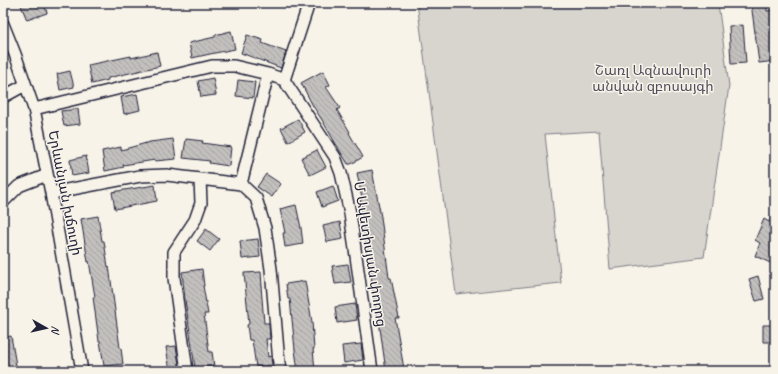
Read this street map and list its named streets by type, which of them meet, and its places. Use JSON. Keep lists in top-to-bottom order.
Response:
{
  "streets": {
    "street": ["Երևանյան խճուղի", "Մ Ավետիսյան փողոց"]
  },
  "parks": ["Շառլ Ազնավուրի անվան զբոսայգի"],
  "north": "right"
}
